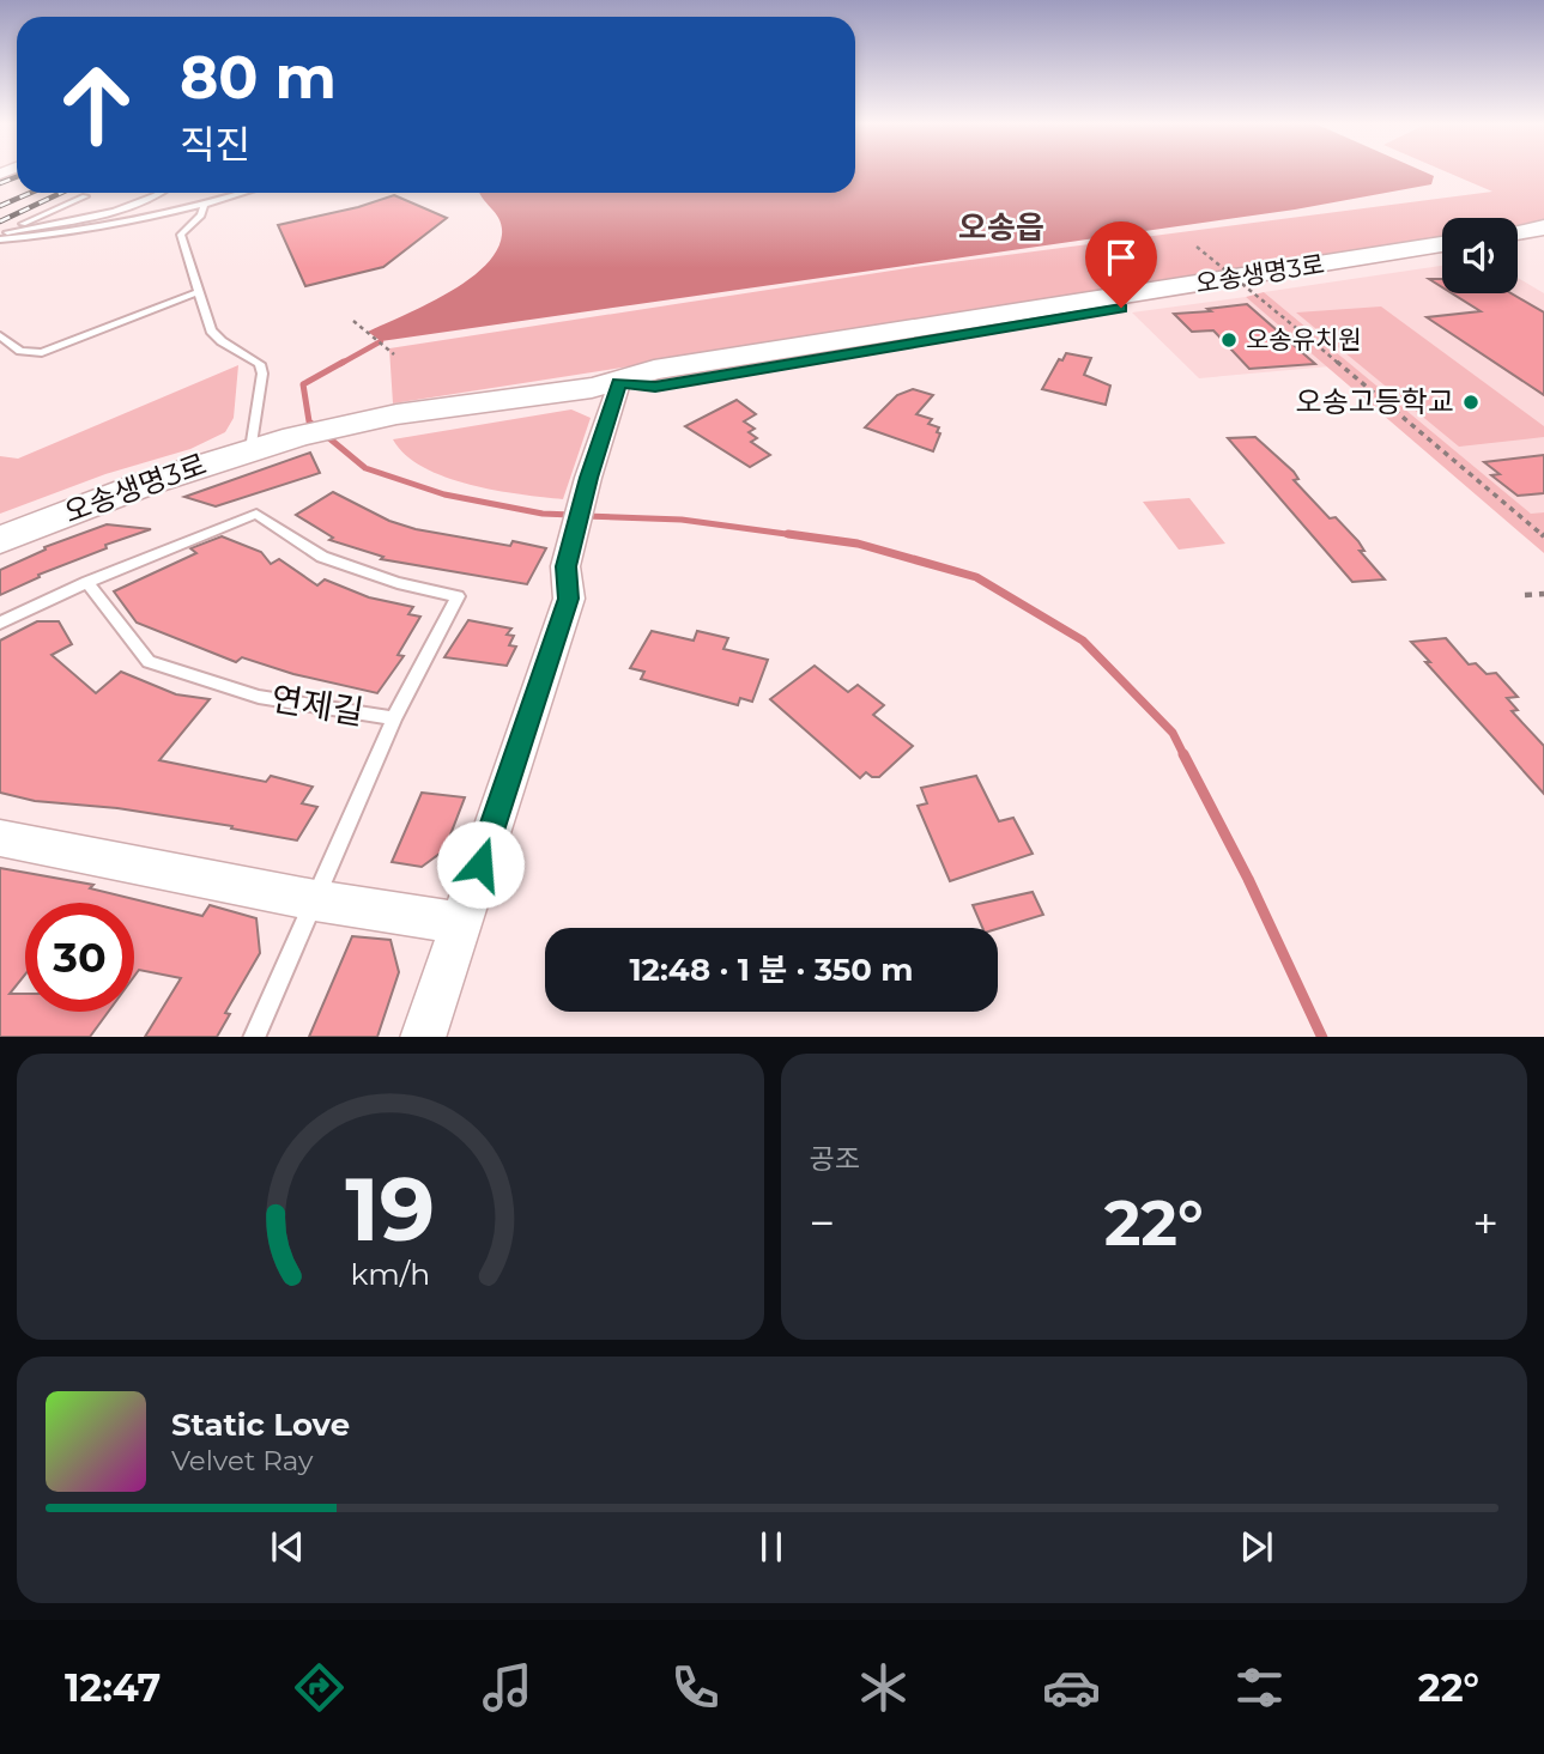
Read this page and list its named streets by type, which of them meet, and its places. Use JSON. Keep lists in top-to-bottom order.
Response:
{
  "streets": {
    "street": ["오송생명3로"],
    "lane": ["연제길"]
  },
  "districts": ["오송읍"],
  "places": ["오송유치원", "오송고등학교"],
  "page": {
    "turn": ["80 m", "직진"],
    "limit": "30",
    "trip": "12:48 · 1 분 · 350 m",
    "tile": "공조",
    "heat": ["−", "22°", "+"],
    "song": ["Static Love", "Velvet Ray"],
    "tabs": ["12:47", "22°"],
    "gauge": ["19", "km/h"]
  }
}
